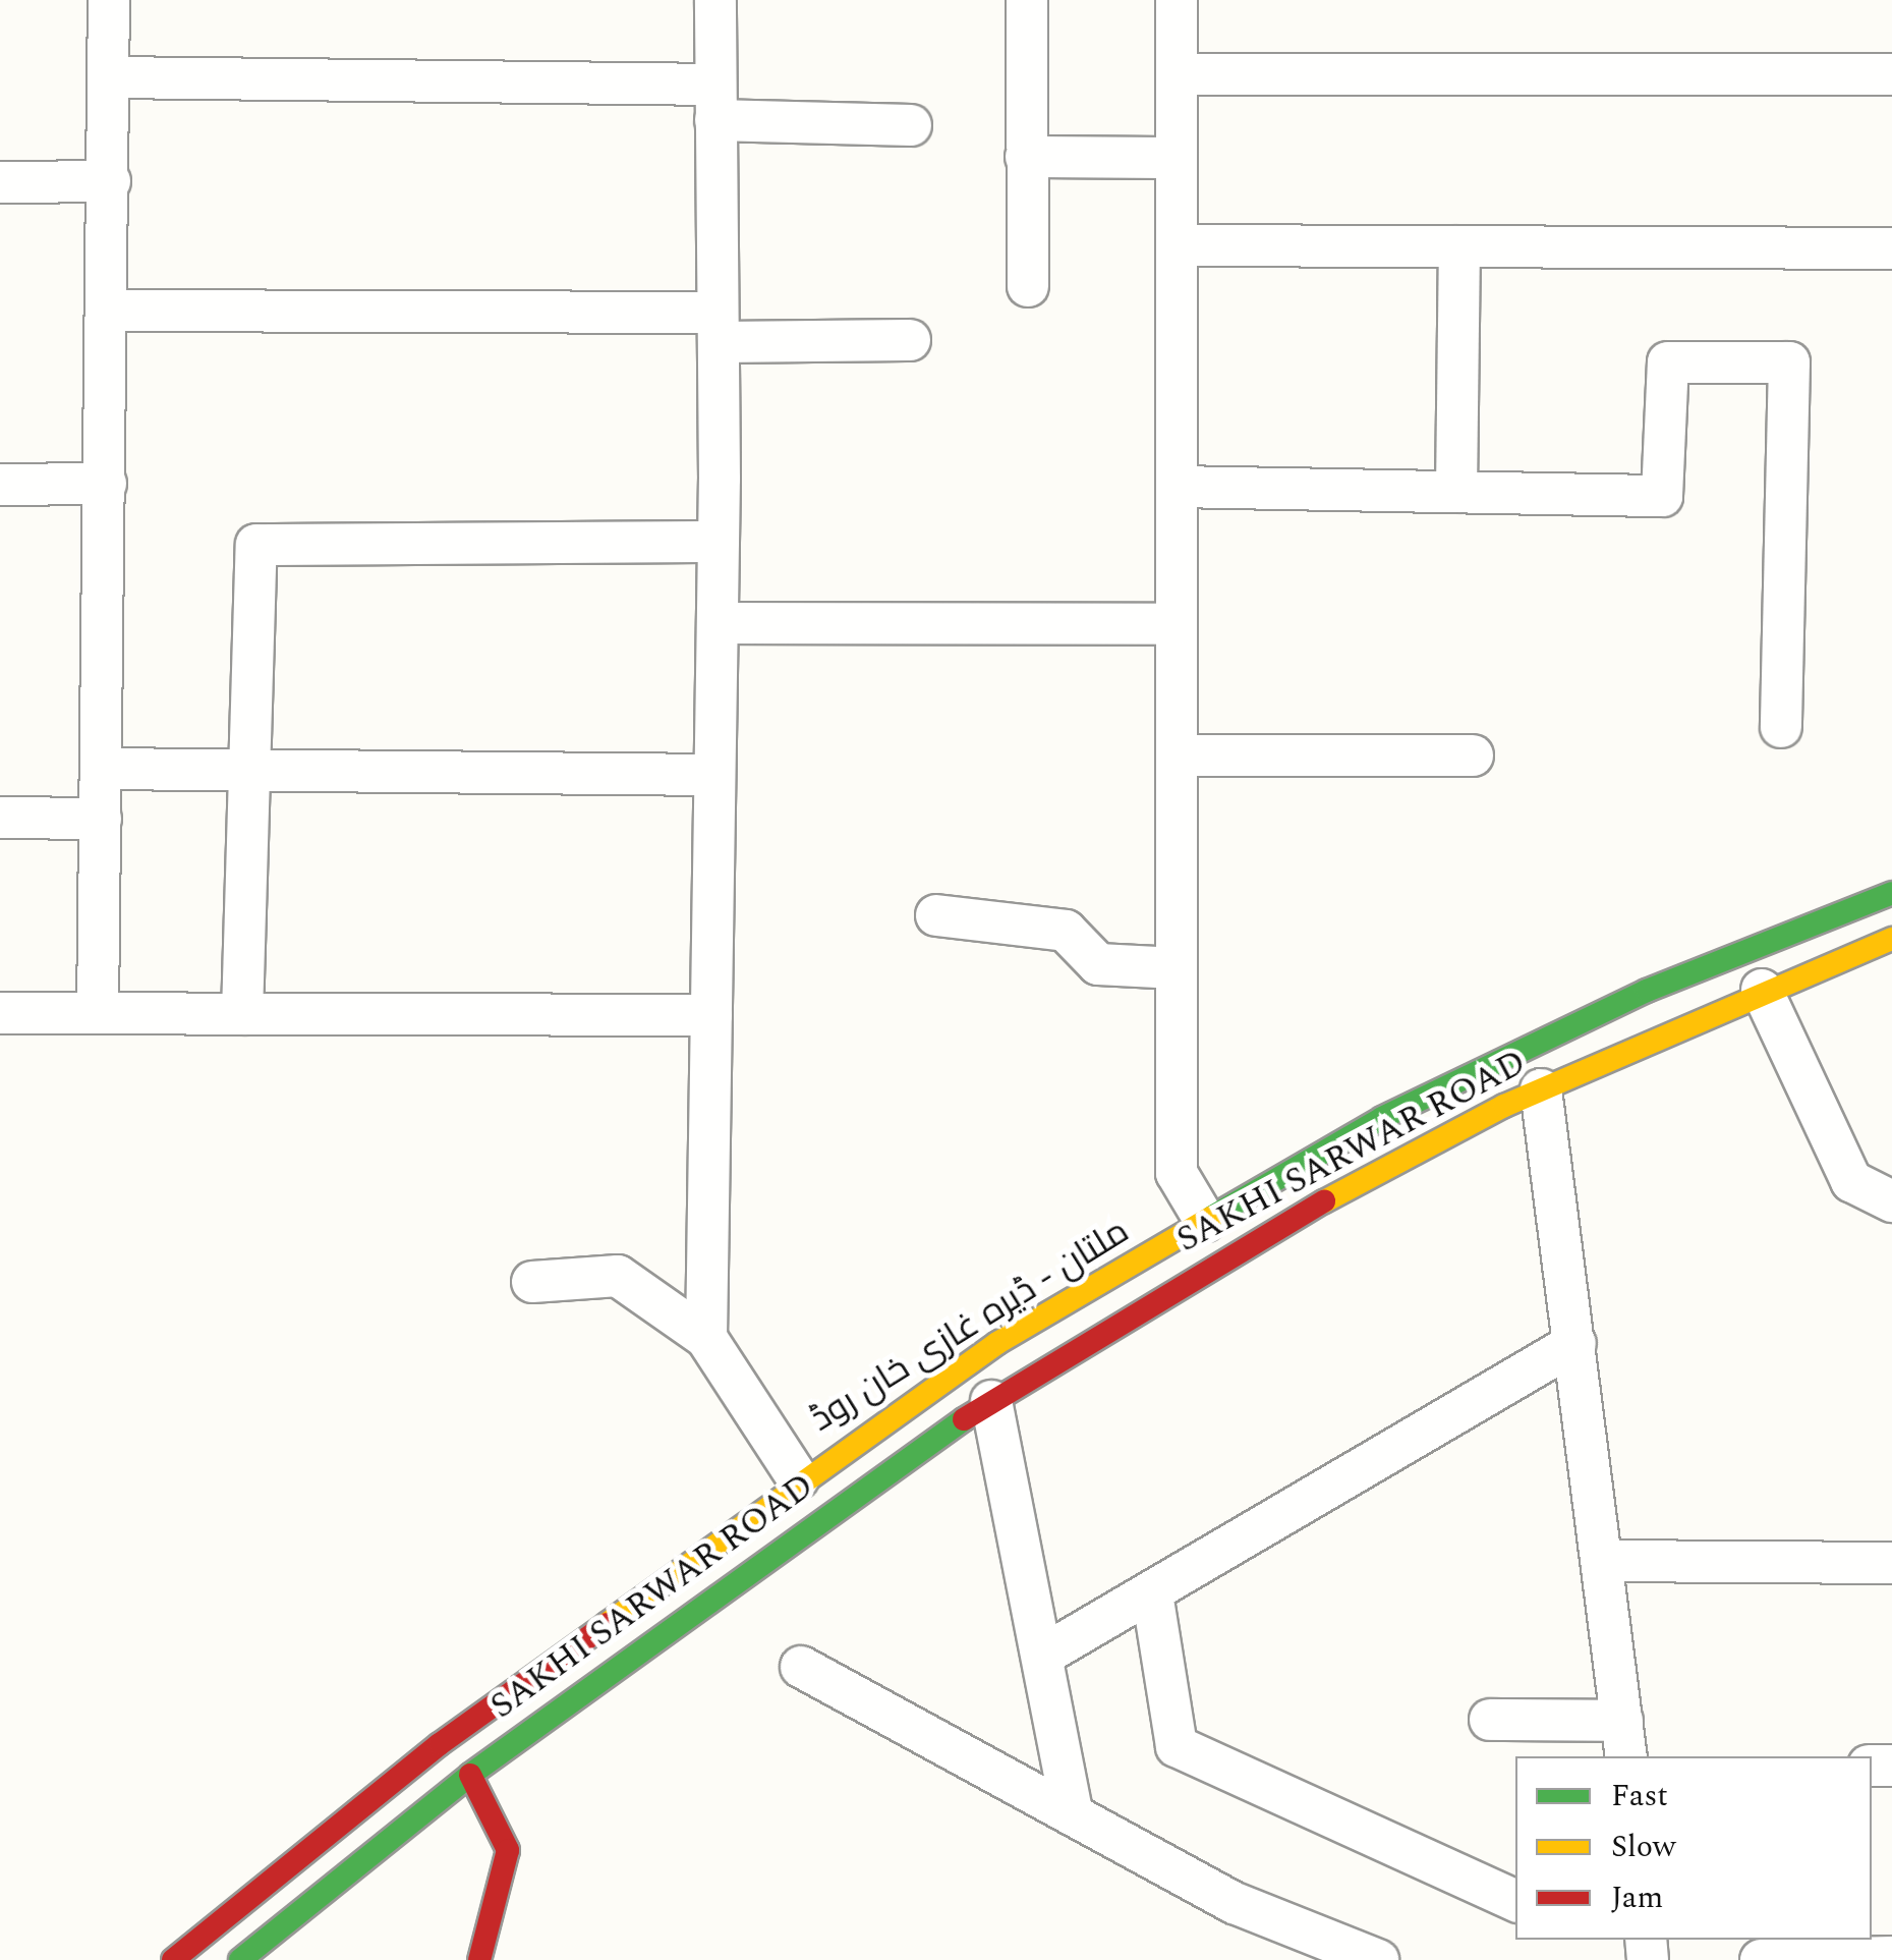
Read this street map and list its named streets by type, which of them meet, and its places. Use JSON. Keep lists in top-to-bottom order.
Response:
{
  "streets": {
    "main road": ["SAKHI SARWAR ROAD", "ملتان - ڈیرہ غازی خان روڈ"]
  },
  "legend": ["Fast", "Slow", "Jam"]
}
